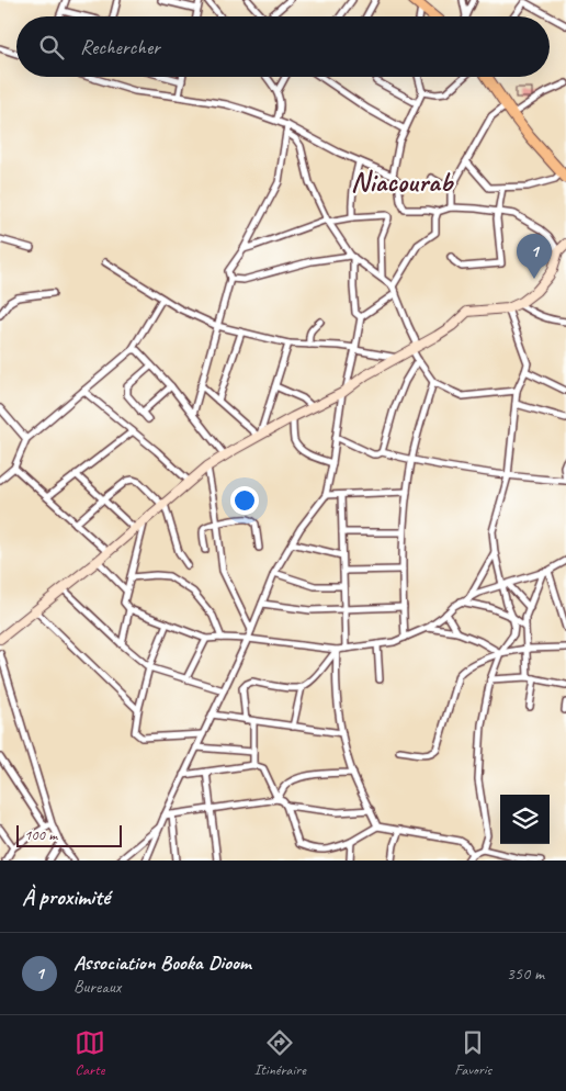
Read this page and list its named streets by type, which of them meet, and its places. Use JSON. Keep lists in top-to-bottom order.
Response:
{
  "districts": ["Niacourab"],
  "scale_bar": "100 m",
  "page": {
    "search": "Rechercher",
    "pins": "1",
    "scale": "100 m",
    "heading": "À proximité",
    "list": [
      {
        "mark": "1",
        "name": "Association Booka Dioom",
        "note": "Bureaux",
        "value": "350 m"
      }
    ],
    "nav": ["Carte", "Itinéraire", "Favoris"]
  }
}
